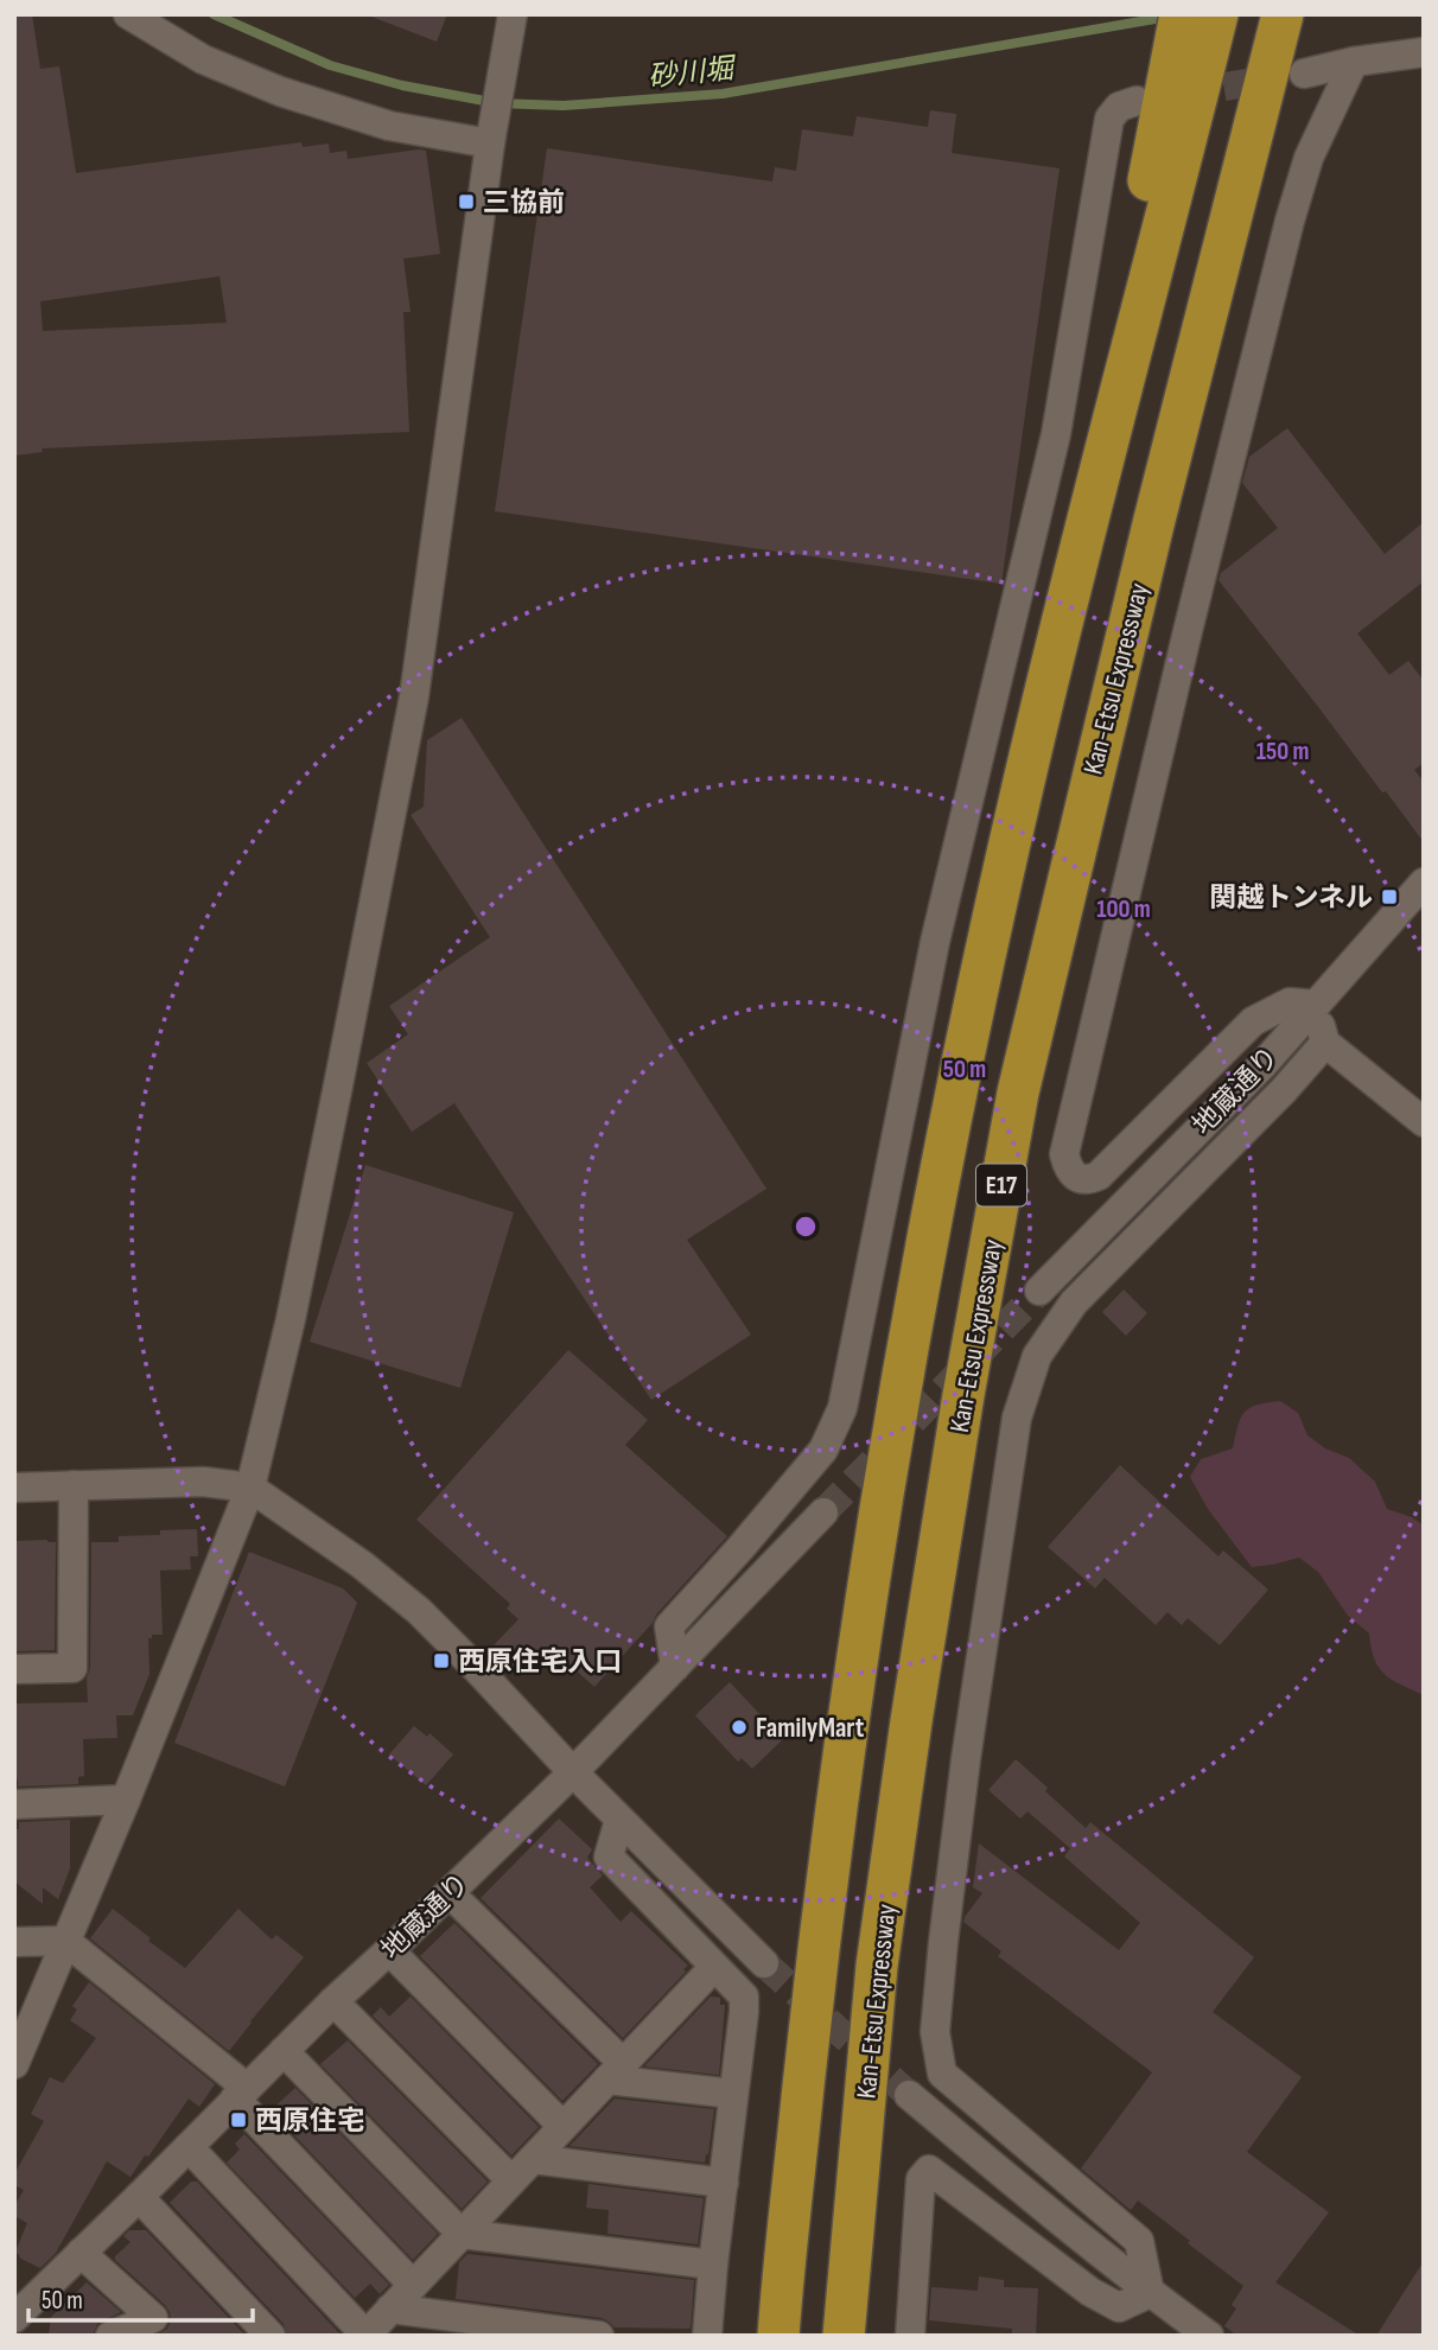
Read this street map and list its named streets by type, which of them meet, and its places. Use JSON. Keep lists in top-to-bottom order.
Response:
{
  "streets": {
    "highway": ["Kan-Etsu Expressway", "E17"],
    "street": ["地蔵通り"]
  },
  "water": ["砂川堀"],
  "places": {
    "transit": [
      "三協前",
      "関越トンネル",
      "西原住宅入口",
      "西原住宅"
    ],
    "other": ["FamilyMart"]
  },
  "scale_bar": "50 m",
  "rings": ["150 m", "100 m", "50 m"]
}
